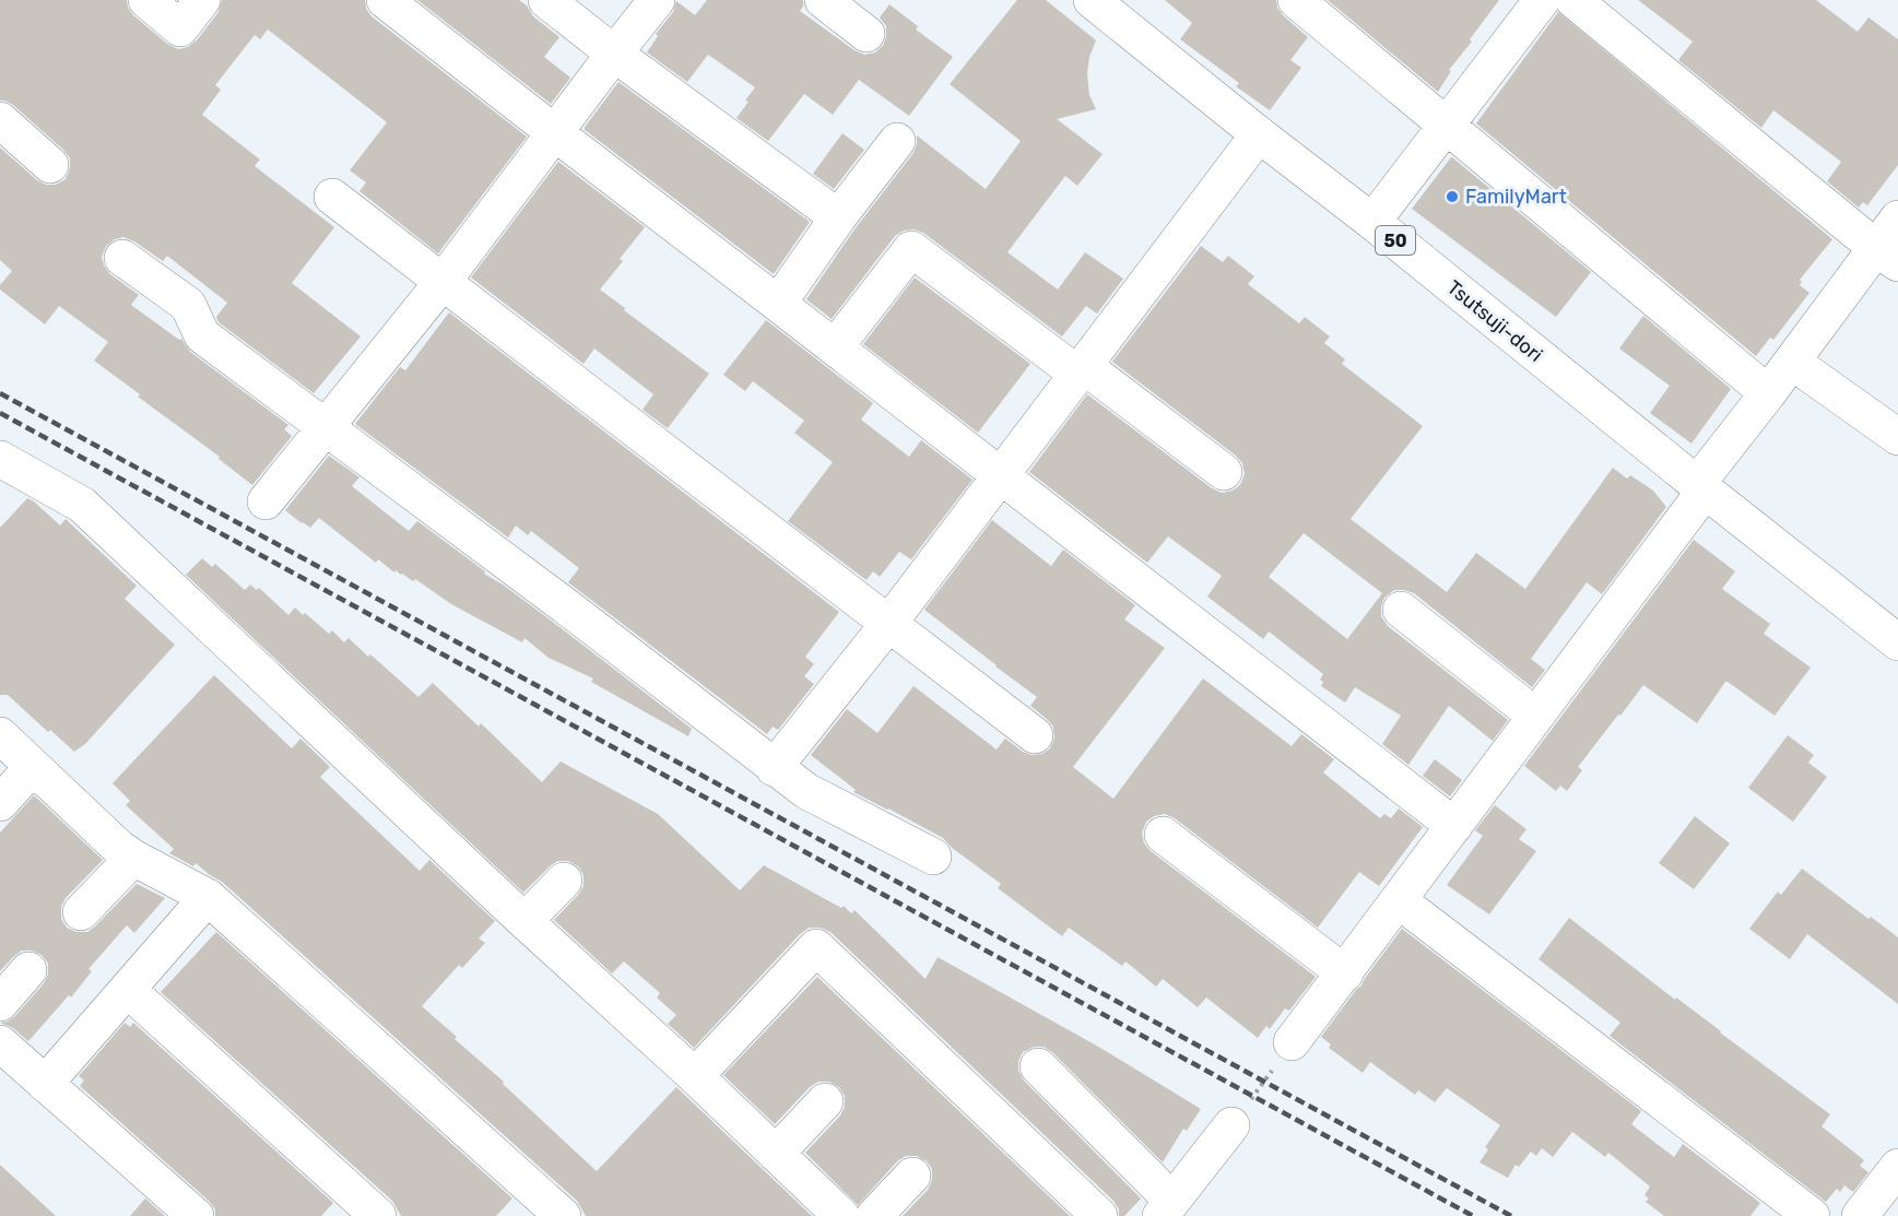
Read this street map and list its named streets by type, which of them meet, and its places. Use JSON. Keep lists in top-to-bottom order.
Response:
{
  "streets": {
    "street": ["50", "Tsutsuji-dori"]
  },
  "places": ["FamilyMart"]
}
